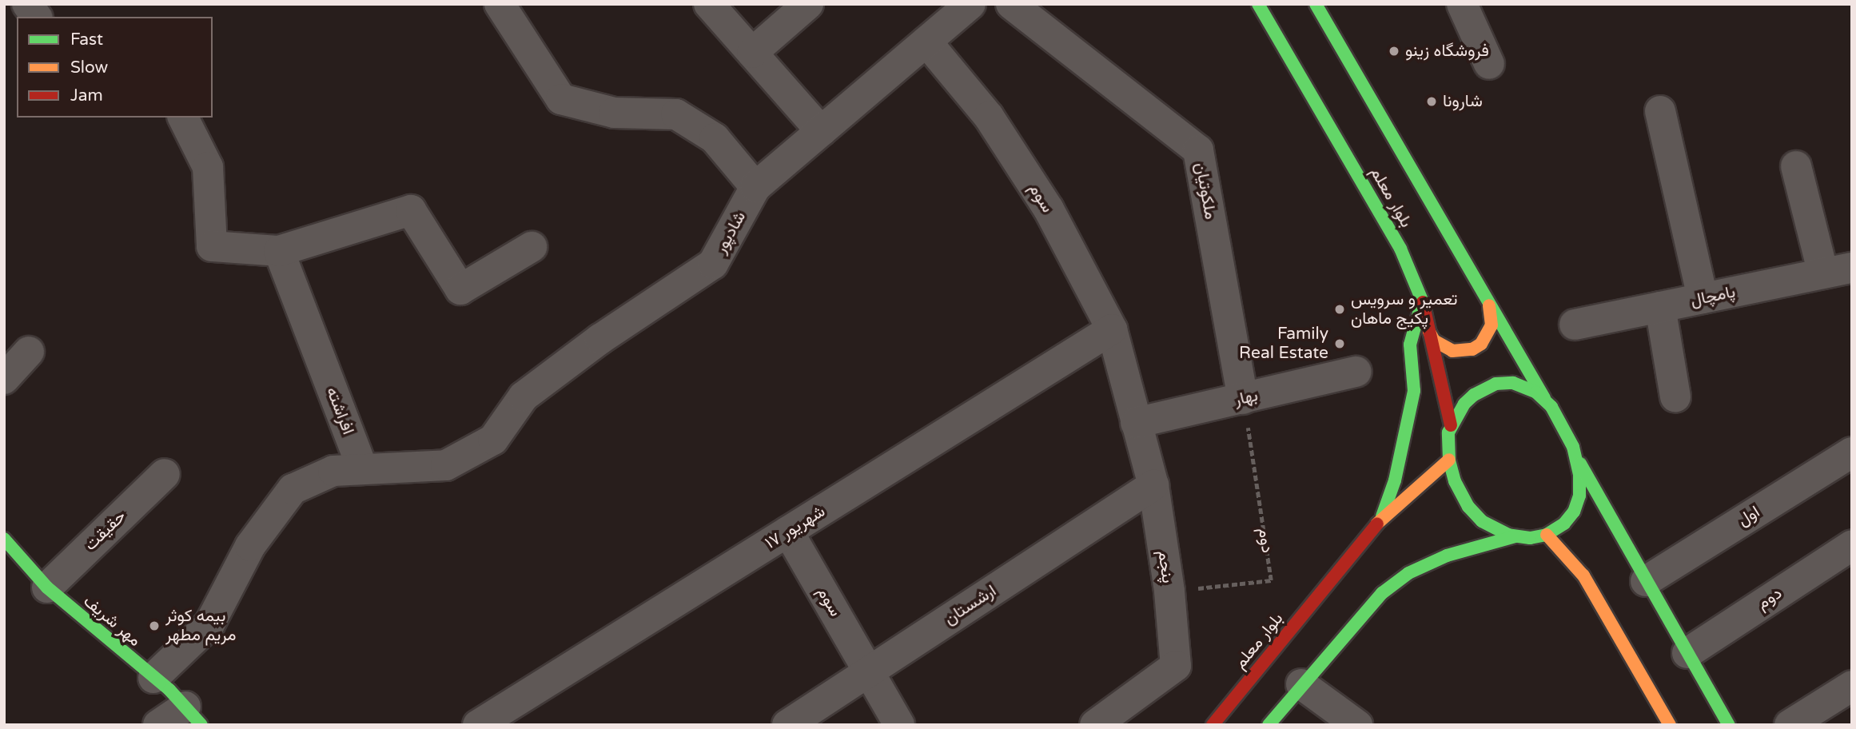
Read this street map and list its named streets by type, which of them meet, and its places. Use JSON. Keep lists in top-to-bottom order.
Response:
{
  "streets": {
    "main road": ["بلوار معلم", "مهر شریف"],
    "street": [
      "ملکوتیان",
      "سوم",
      "شادپور",
      "پامچال",
      "بهار",
      "افراشته",
      "اول",
      "۱۷ شهریور",
      "حقیقت",
      "دوم",
      "پنجم",
      "ارشستان"
    ]
  },
  "crossings": [
    ["ملکوتیان", "بهار"],
    ["ملکوتیان", "دوم"],
    ["سوم", "۱۷ شهریور"],
    ["سوم", "پنجم"],
    ["سوم", "ارشستان"],
    ["شادپور", "افراشته"],
    ["بهار", "دوم"],
    ["بهار", "پنجم"],
    ["حقیقت", "مهر شریف"],
    ["دوم", "پنجم"],
    ["پنجم", "ارشستان"]
  ],
  "places": [
    "فروشگاه زینو",
    "شارونا",
    "تعمیر و سرویس پکیج ماهان",
    "Family Real Estate",
    "بیمه کوثر مریم مطهر"
  ],
  "legend": ["Fast", "Slow", "Jam"]
}
